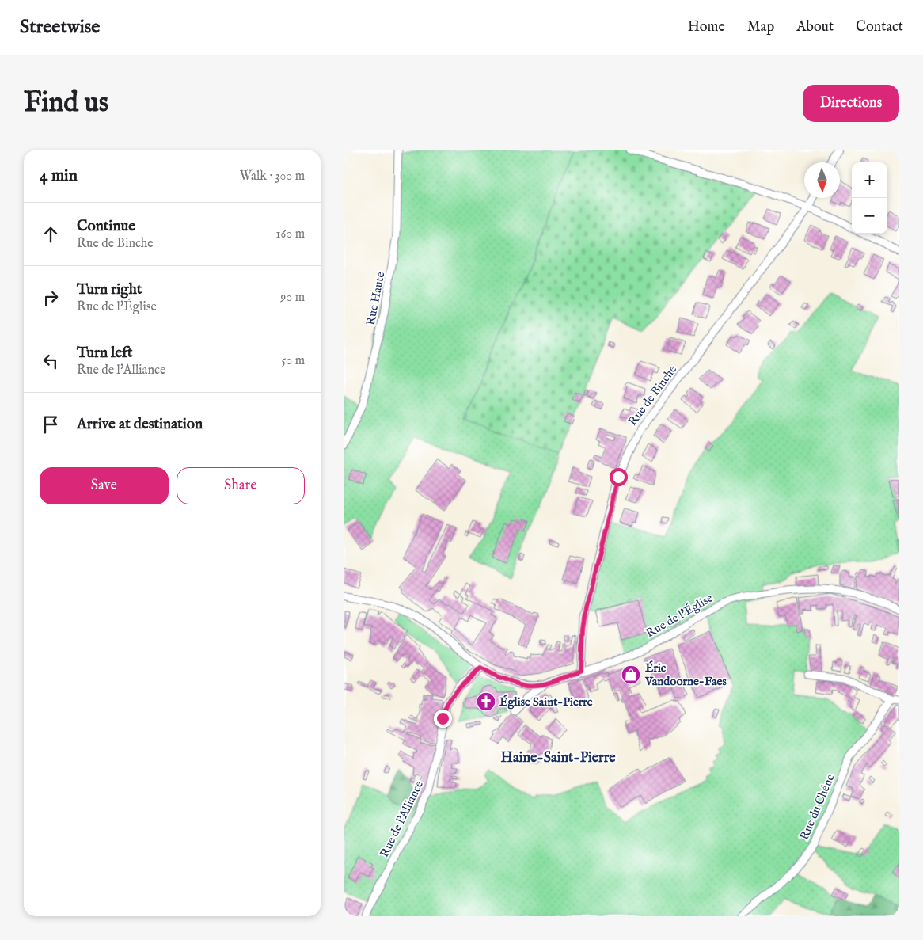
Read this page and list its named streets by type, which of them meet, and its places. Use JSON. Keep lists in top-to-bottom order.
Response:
{
  "streets": {
    "street": [
      "Rue Haute",
      "Rue de Binche",
      "Rue de l'Église",
      "Rue du Chêne",
      "Rue de l'Alliance"
    ]
  },
  "crossings": [
    ["Rue de Binche", "Rue de l'Église"],
    ["Rue de l'Église", "Rue de l'Alliance"]
  ],
  "districts": ["Haine-Saint-Pierre"],
  "places": {
    "shop": ["Éric Vandoorne-Faes"],
    "church": ["Église Saint-Pierre"]
  },
  "north": "bottom",
  "page": {
    "header": "Streetwise",
    "nav": [
      "Home",
      "Map",
      "About",
      "Contact"
    ],
    "buttons": [
      "Directions",
      ["Save", "Share"]
    ],
    "title": "Find us",
    "heading": ["4 min", "Walk · 300 m"],
    "map_buttons": ["+", "−"],
    "list": [
      ["Continue", "Rue de Binche", "160 m"],
      ["Turn right", "Rue de l'Église", "90 m"],
      ["Turn left", "Rue de l'Alliance", "50 m"],
      "Arrive at destination"
    ]
  }
}
